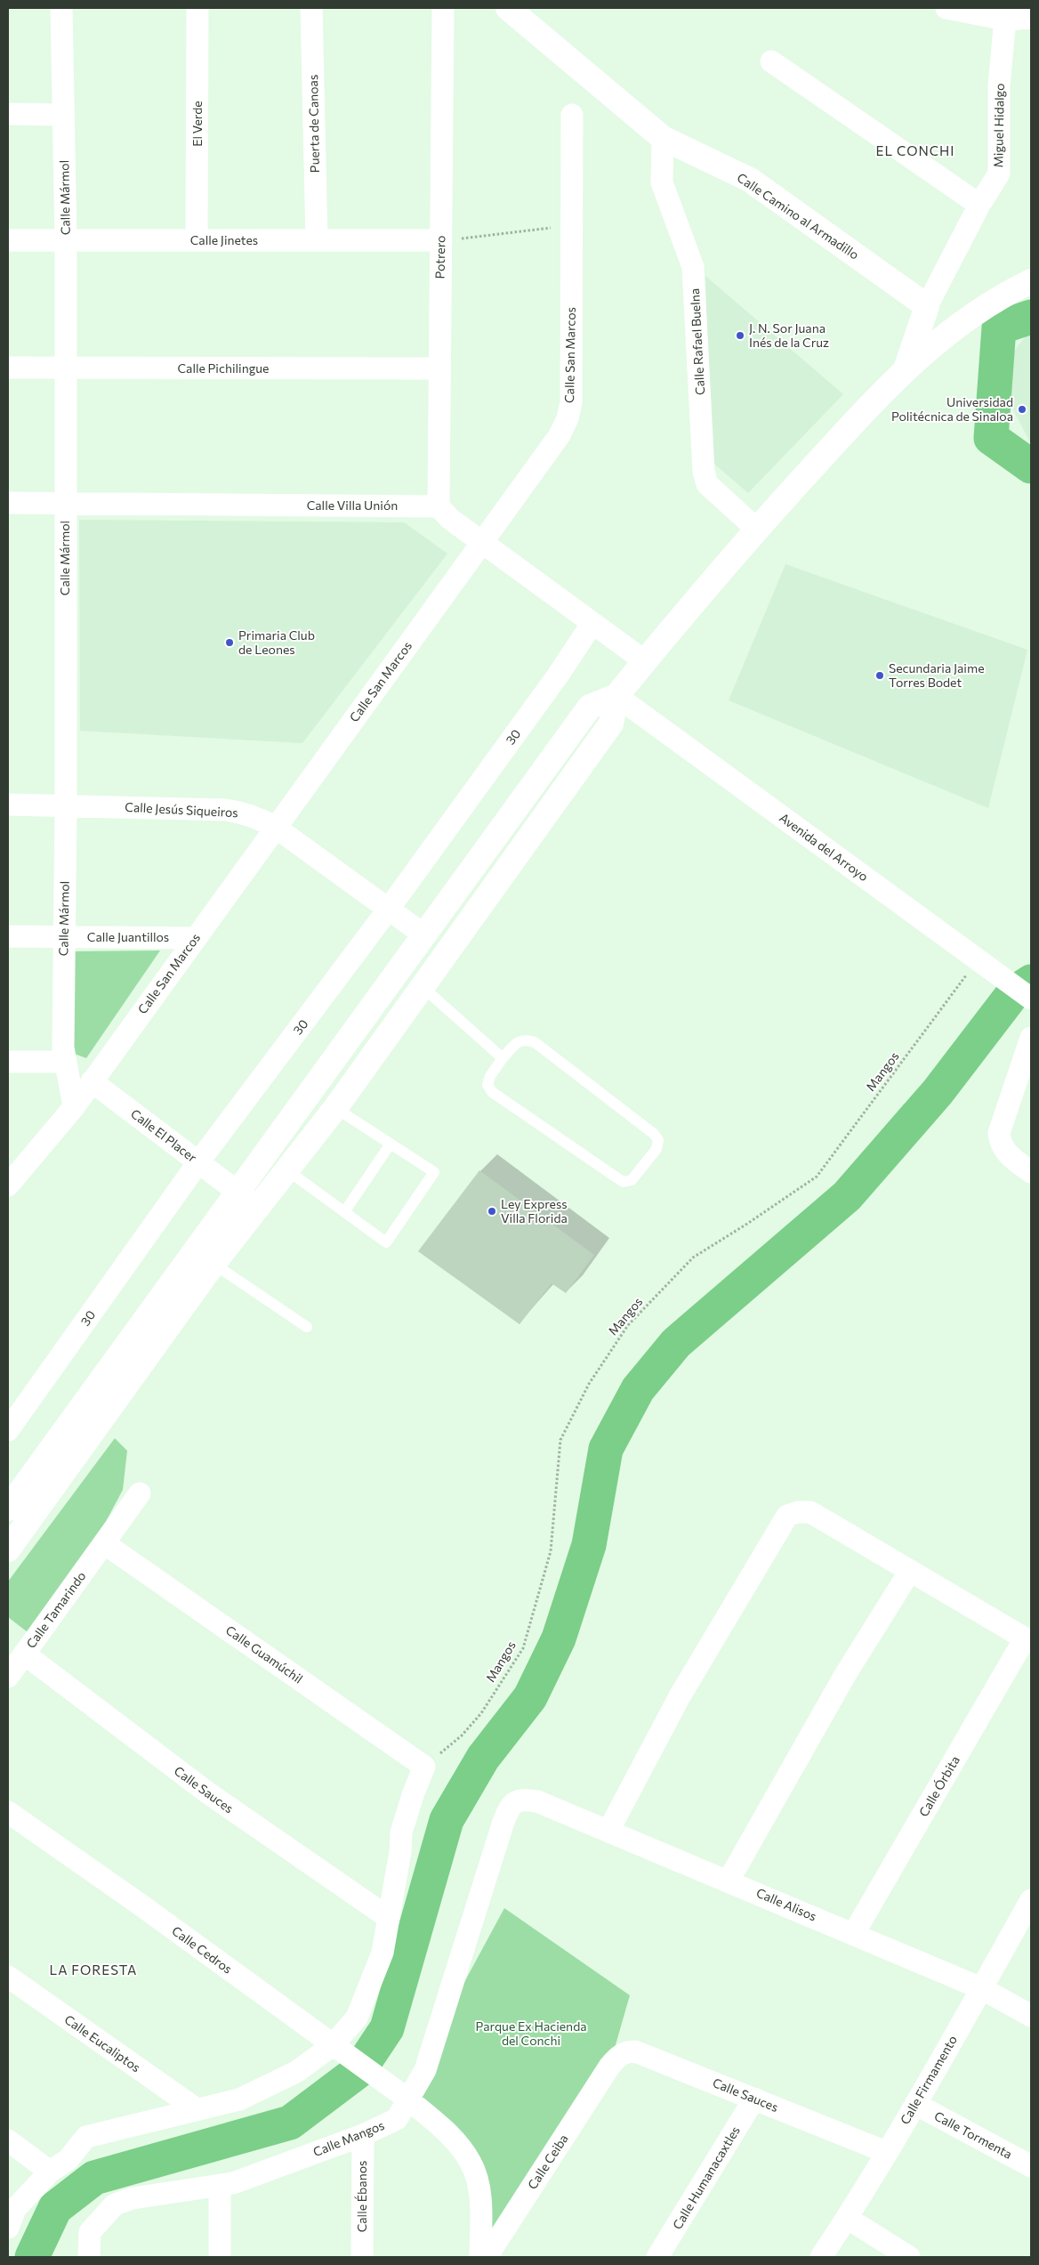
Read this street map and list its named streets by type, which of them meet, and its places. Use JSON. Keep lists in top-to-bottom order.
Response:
{
  "streets": {
    "street": [
      "El Verde",
      "Puerta de Canoas",
      "Miguel Hidalgo",
      "Calle Mármol",
      "Calle Camino al Armadillo",
      "Calle Jinetes",
      "Potrero",
      "Calle Rafael Buelna",
      "Calle San Marcos",
      "Calle Pichilingue",
      "Calle Villa Unión",
      "30",
      "Calle Jesús Siqueiros",
      "Avenida del Arroyo",
      "Calle Juantillos",
      "Calle El Placer",
      "Calle Tamarindo",
      "Calle Guamúchil",
      "Calle Órbita",
      "Calle Sauces",
      "Calle Alisos",
      "Calle Cedros",
      "Calle Eucaliptos",
      "Calle Firmamento",
      "Calle Tormenta",
      "Calle Mangos",
      "Calle Ceiba",
      "Calle Humanacaxtles",
      "Calle Ébanos"
    ],
    "path": ["Mangos"]
  },
  "crossings": [
    ["El Verde", "Calle Jinetes"],
    ["Puerta de Canoas", "Calle Jinetes"],
    ["Miguel Hidalgo", "Calle Camino al Armadillo"],
    ["Calle Mármol", "Calle Jinetes"],
    ["Calle Mármol", "Calle San Marcos"],
    ["Calle Mármol", "Calle Pichilingue"],
    ["Calle Mármol", "Calle Villa Unión"],
    ["Calle Mármol", "Calle Jesús Siqueiros"],
    ["Calle Mármol", "Calle Juantillos"],
    ["Calle Camino al Armadillo", "Calle Rafael Buelna"],
    ["Calle Jinetes", "Potrero"],
    ["Potrero", "Calle Pichilingue"],
    ["Potrero", "Calle Villa Unión"],
    ["Calle San Marcos", "Calle Jesús Siqueiros"],
    ["Calle San Marcos", "Calle Juantillos"],
    ["Calle San Marcos", "Calle El Placer"],
    ["30", "Calle Jesús Siqueiros"],
    ["30", "Calle El Placer"],
    ["Avenida del Arroyo", "Mangos"],
    ["Mangos", "Calle Guamúchil"],
    ["Calle Tamarindo", "Calle Guamúchil"],
    ["Calle Tamarindo", "Calle Sauces"],
    ["Calle Órbita", "Calle Alisos"],
    ["Calle Sauces", "Calle Firmamento"],
    ["Calle Sauces", "Calle Ceiba"],
    ["Calle Sauces", "Calle Humanacaxtles"],
    ["Calle Alisos", "Calle Firmamento"],
    ["Calle Alisos", "Calle Mangos"],
    ["Calle Cedros", "Calle Mangos"],
    ["Calle Firmamento", "Calle Tormenta"],
    ["Calle Mangos", "Calle Ébanos"]
  ],
  "districts": ["EL CONCHI", "LA FORESTA"],
  "parks": ["Parque Ex Hacienda del Conchi"],
  "places": [
    "J. N. Sor Juana Inés de la Cruz",
    "Universidad Politécnica de Sinaloa",
    "Primaria Club de Leones",
    "Secundaria Jaime Torres Bodet",
    "Ley Express Villa Florida"
  ]
}
